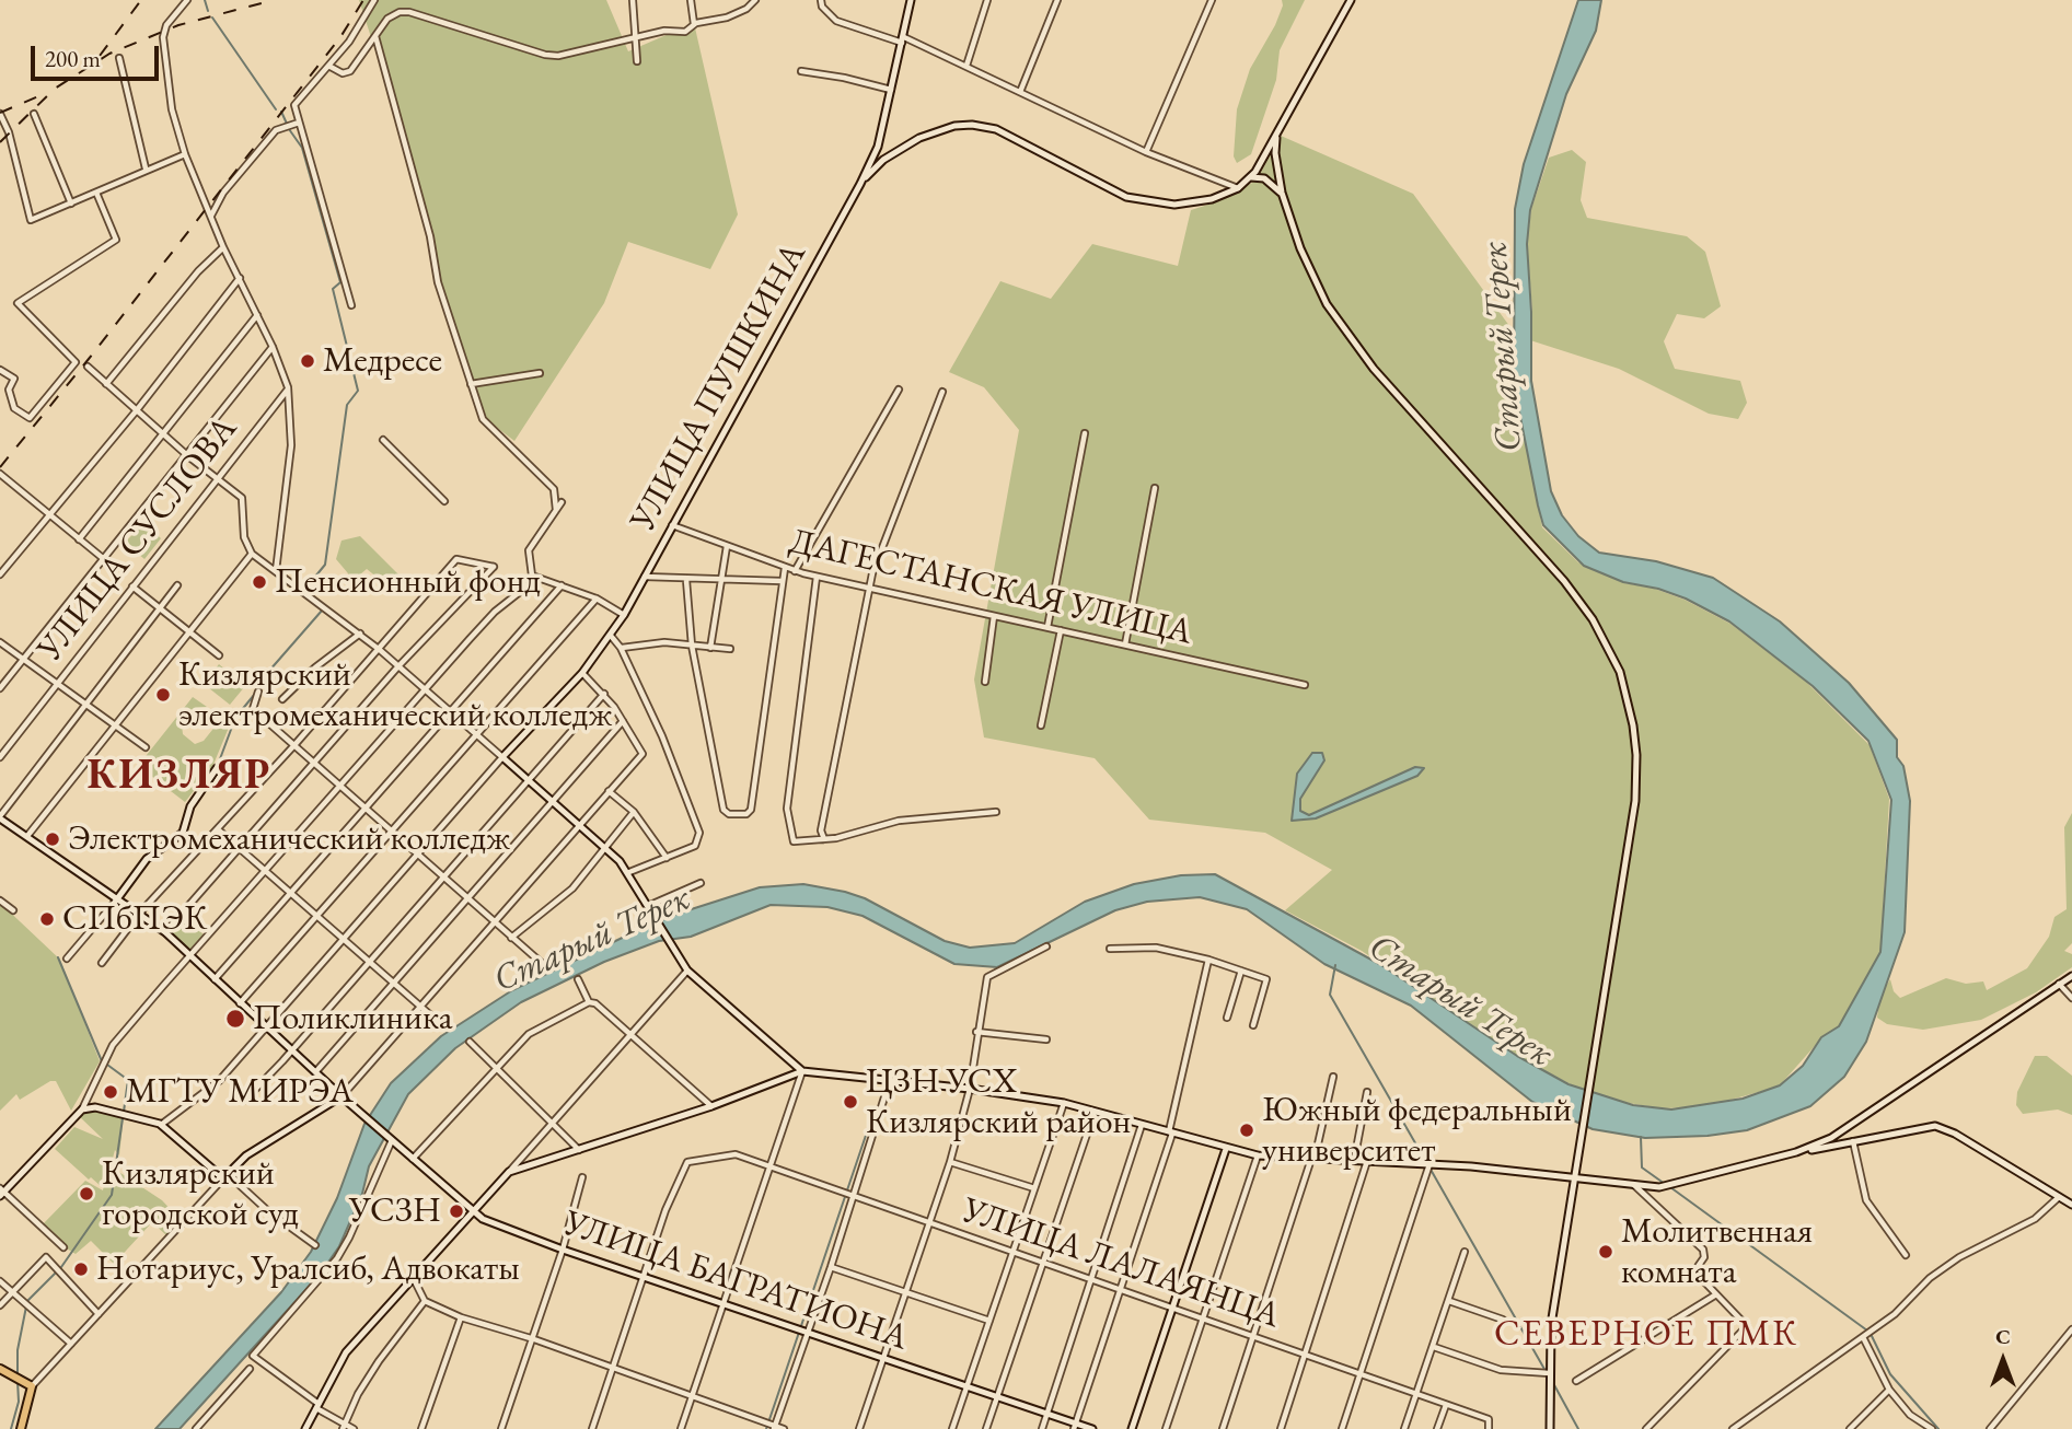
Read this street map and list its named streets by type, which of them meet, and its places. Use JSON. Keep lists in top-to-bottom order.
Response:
{
  "streets": {
    "street": [
      "УЛИЦА ПУШКИНА",
      "УЛИЦА СУСЛОВА",
      "ДАГЕСТАНСКАЯ УЛИЦА",
      "УЛИЦА ЛАЛАЯНЦА",
      "УЛИЦА БАГРАТИОНА"
    ]
  },
  "crossings": [
    ["УЛИЦА ПУШКИНА", "ДАГЕСТАНСКАЯ УЛИЦА"],
    ["УЛИЦА ЛАЛАЯНЦА", "УЛИЦА БАГРАТИОНА"]
  ],
  "districts": ["КИЗЛЯР", "СЕВЕРНОЕ ПМК"],
  "water": ["Старый Терек"],
  "places": [
    "Медресе",
    "Пенсионный фонд",
    "Кизлярский электромеханический колледж",
    "Электромеханический колледж",
    "СПбПЭК",
    "Поликлиника",
    "МГТУ МИРЭА",
    "ЦЗН УСХ Кизлярский район",
    "Южный федеральный университет",
    "Кизлярский городской суд",
    "УСЗН",
    "Молитвенная комната",
    "Нотариус, Уралсиб, Адвокаты"
  ],
  "scale_bar": "200 m",
  "north": "top"
}
